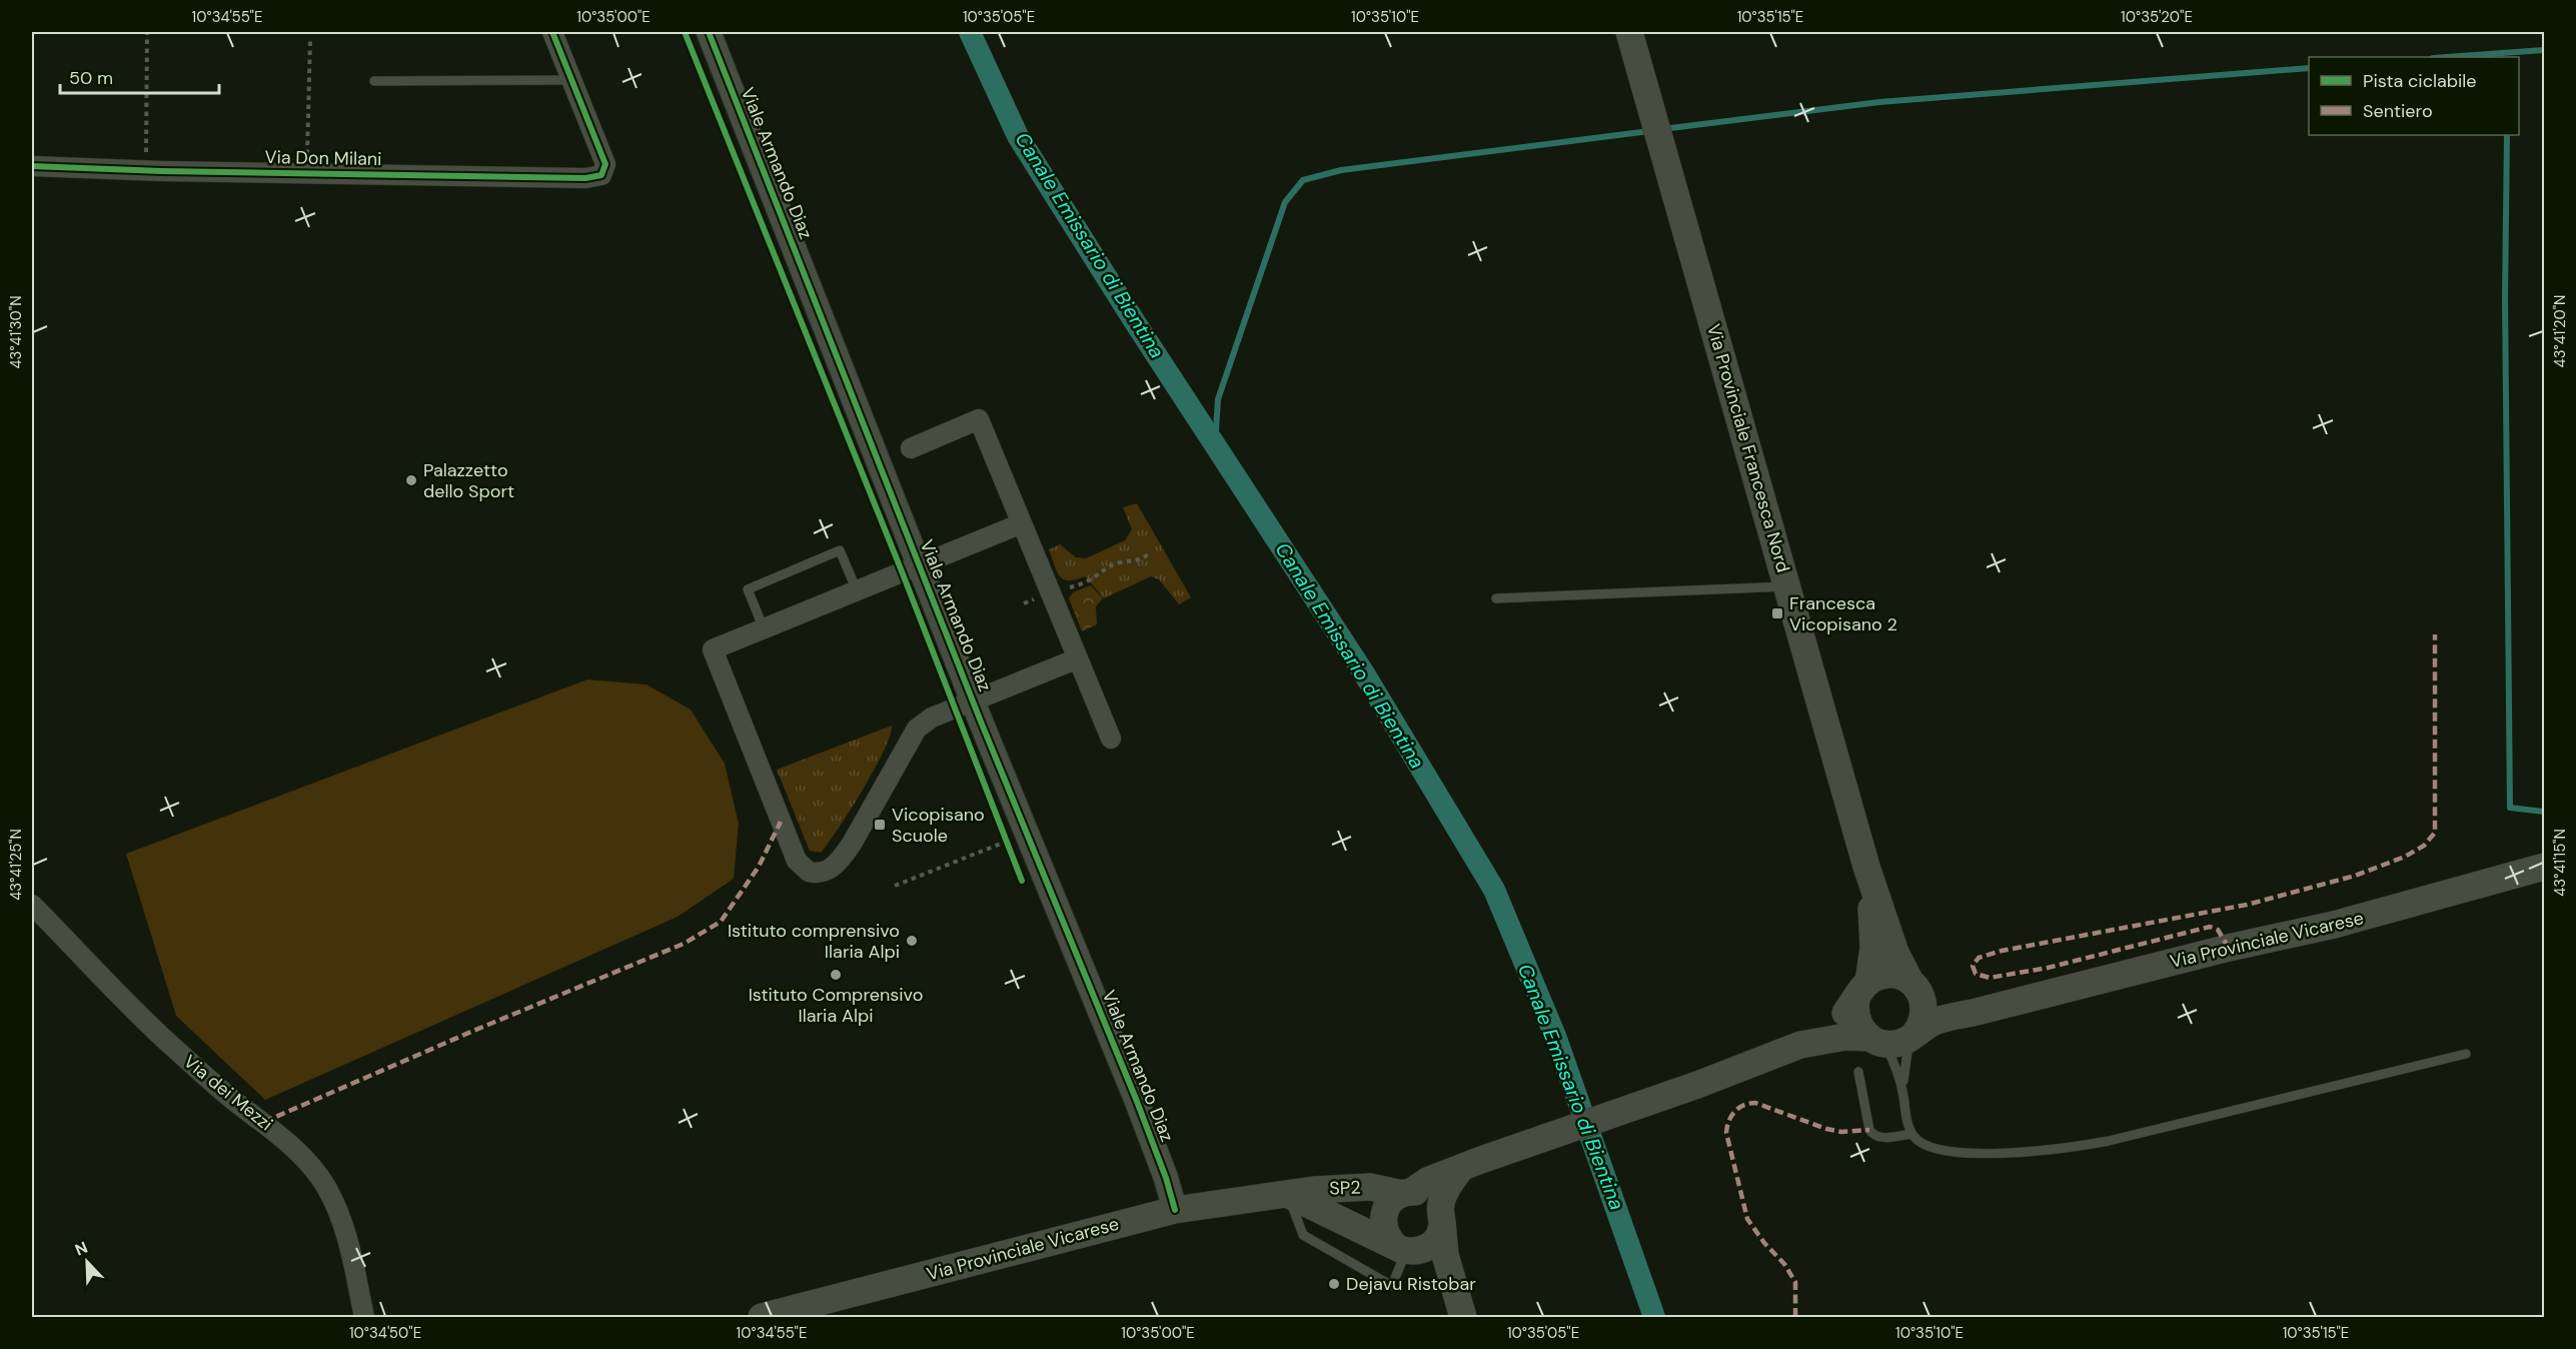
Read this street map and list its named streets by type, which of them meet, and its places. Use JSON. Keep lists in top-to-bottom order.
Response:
{
  "streets": {
    "main road": ["Via Provinciale Francesca Nord", "Via Provinciale Vicarese", "SP2"],
    "street": ["Via Don Milani", "Viale Armando Diaz", "Via dei Mezzi"]
  },
  "crossings": [
    ["Viale Armando Diaz", "Via Provinciale Vicarese"],
    ["Via Provinciale Vicarese", "SP2"]
  ],
  "water": ["Canale Emissario di Bientina"],
  "places": {
    "other": [
      "Palazzetto dello Sport",
      "Istituto comprensivo Ilaria Alpi",
      "Istituto Comprensivo Ilaria Alpi",
      "Dejavu Ristobar"
    ],
    "transit": ["Francesca Vicopisano 2", "Vicopisano Scuole"]
  },
  "legend": ["Pista ciclabile", "Sentiero"],
  "scale_bar": "50 m",
  "north": "top left",
  "coordinates": [
    "10°34'55\"E",
    "10°35'00\"E",
    "10°35'05\"E",
    "10°35'10\"E",
    "10°35'15\"E",
    "10°35'20\"E",
    "43°41'20\"N",
    "43°41'30\"N",
    "43°41'15\"N",
    "43°41'25\"N",
    "10°34'50\"E"
  ]
}
